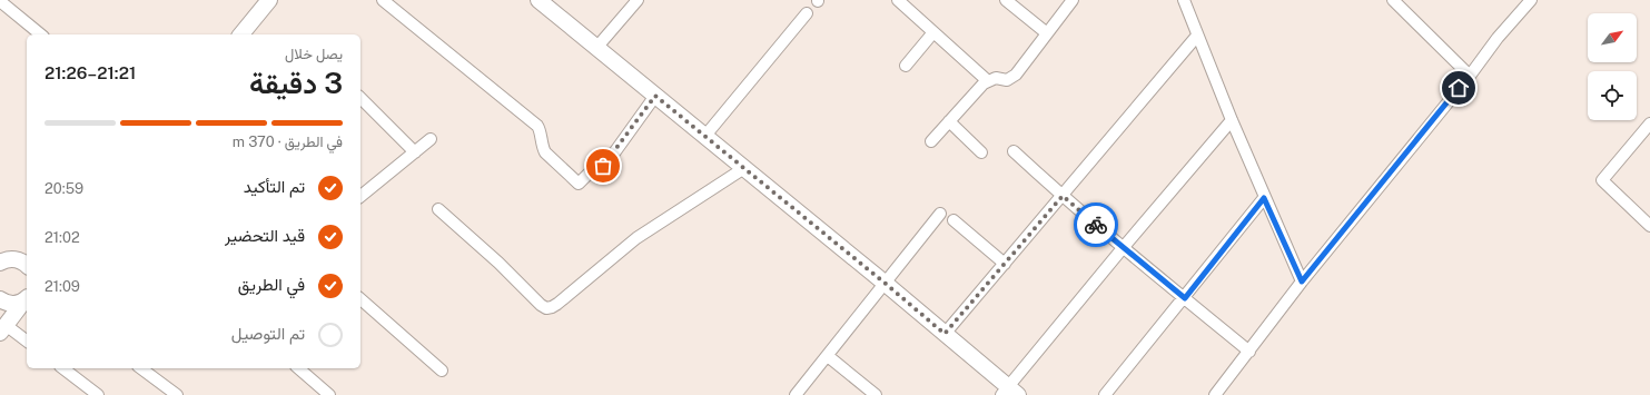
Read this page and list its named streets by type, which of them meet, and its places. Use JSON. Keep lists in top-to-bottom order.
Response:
{
  "north": "top right",
  "page": {
    "heading": ["3 دقيقة", "يصل خلال", "21:21–21:26"],
    "bar": "في الطريق · 370 m",
    "list": [
      ["تم التأكيد", "20:59"],
      ["قيد التحضير", "21:02"],
      ["في الطريق", "21:09"],
      "تم التوصيل"
    ]
  }
}
